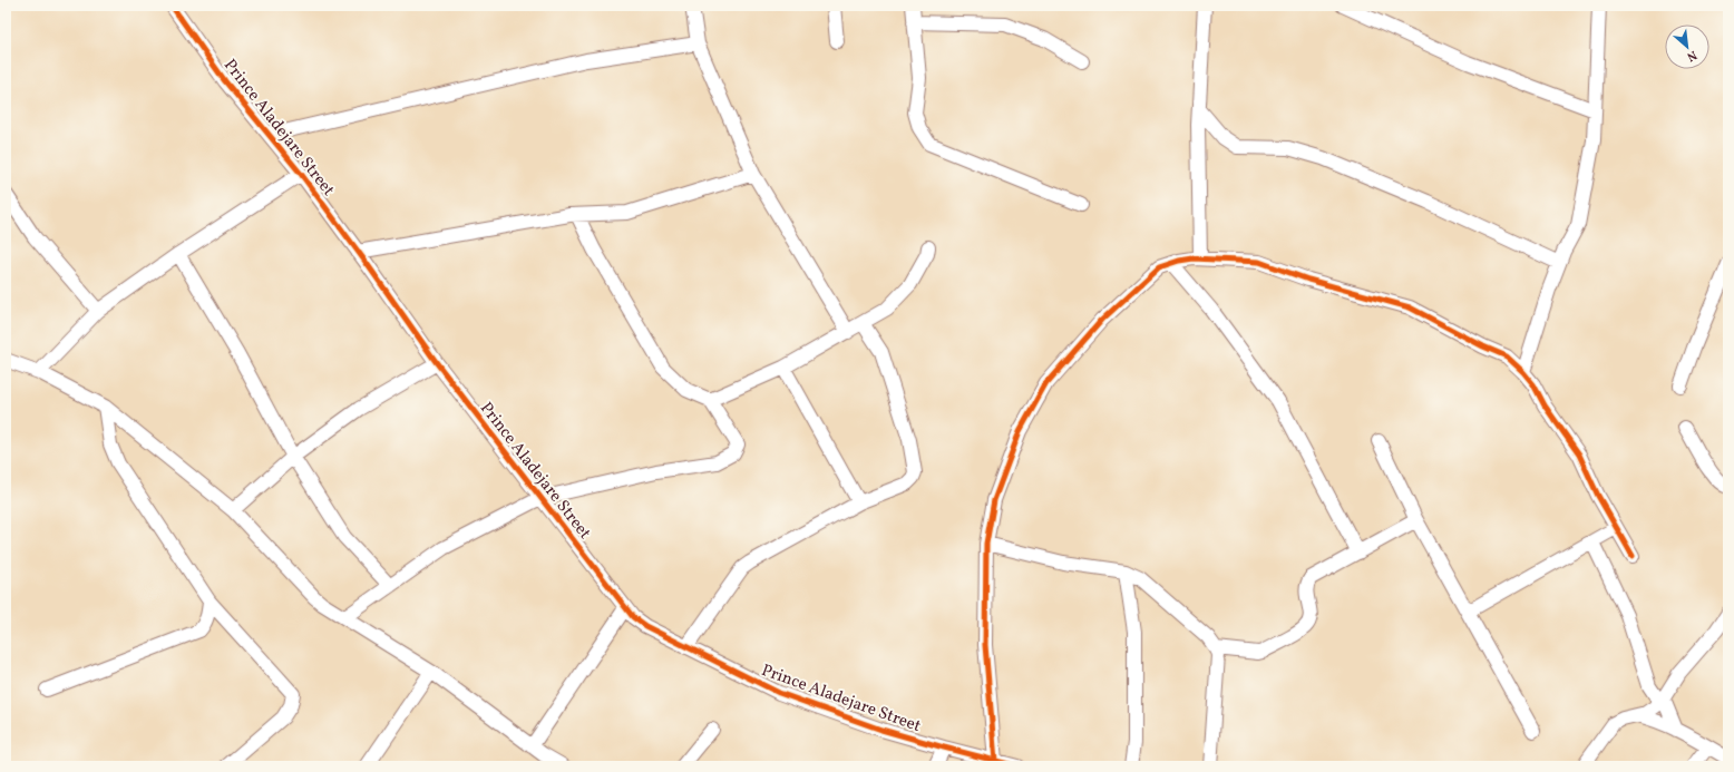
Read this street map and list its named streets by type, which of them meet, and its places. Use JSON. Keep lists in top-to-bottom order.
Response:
{
  "streets": {
    "street": ["Prince Aladejare Street"]
  },
  "north": "bottom right"
}
